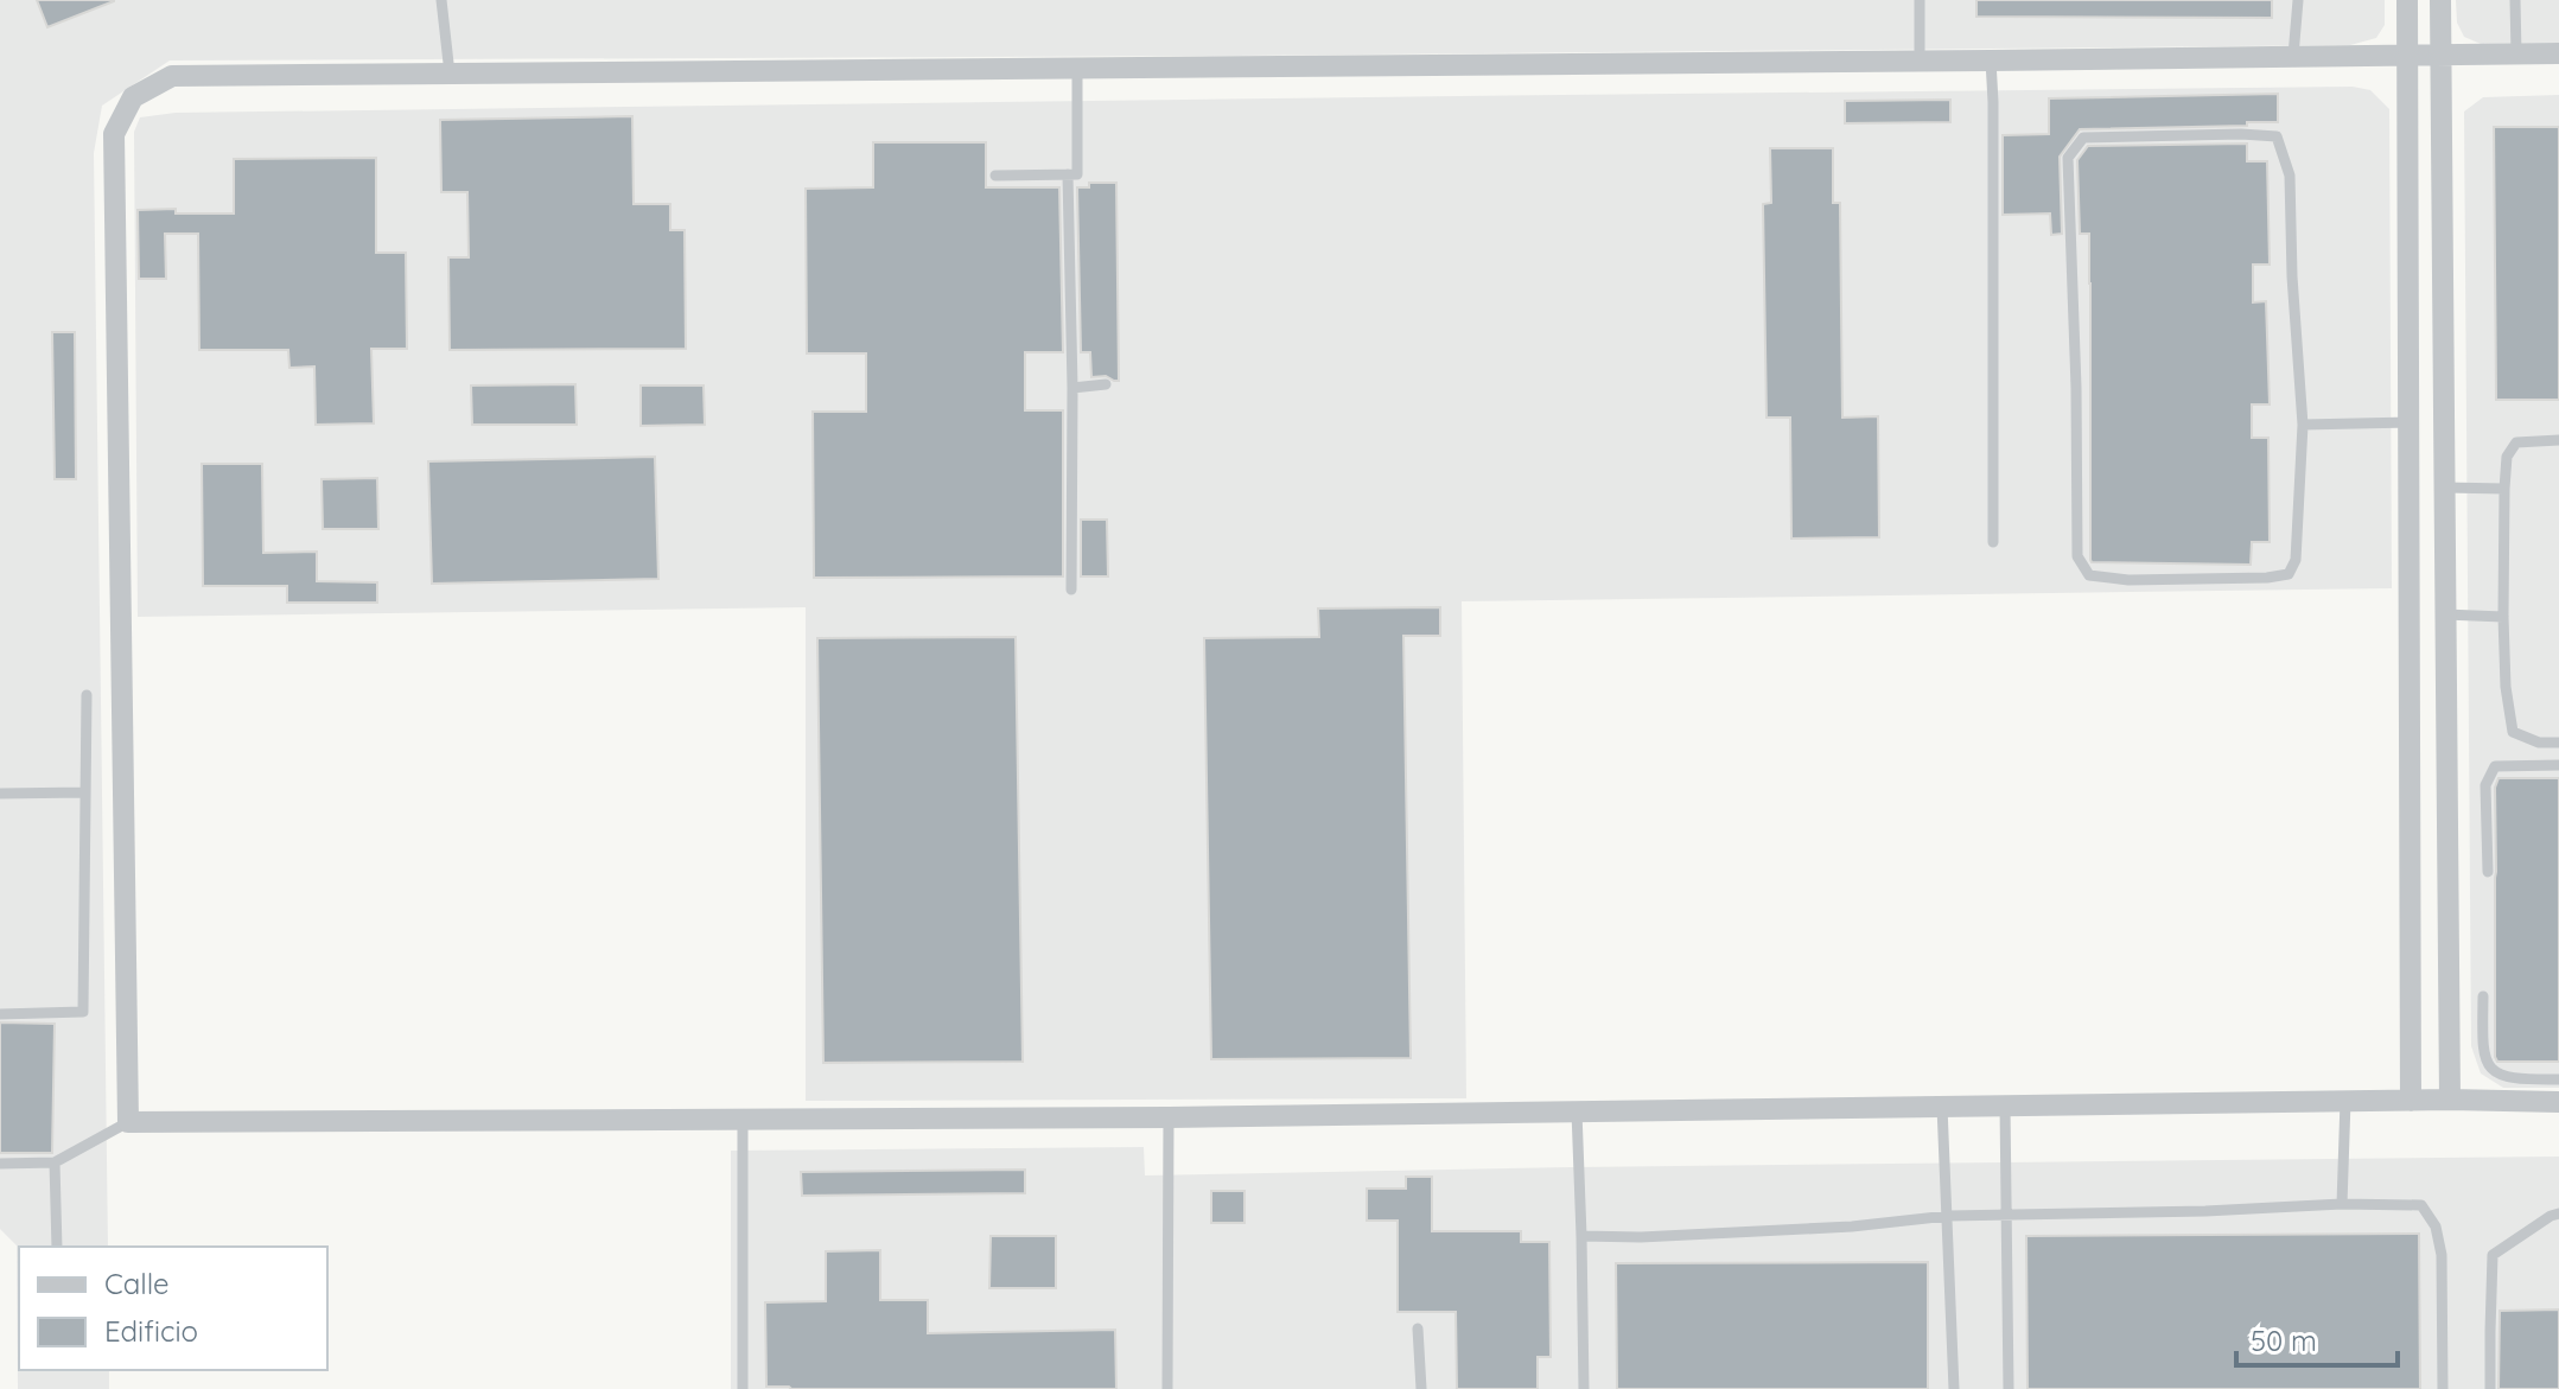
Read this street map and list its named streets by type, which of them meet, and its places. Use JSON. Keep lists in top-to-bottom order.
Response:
{
  "legend": ["Calle", "Edificio"],
  "scale_bar": "50 m"
}
